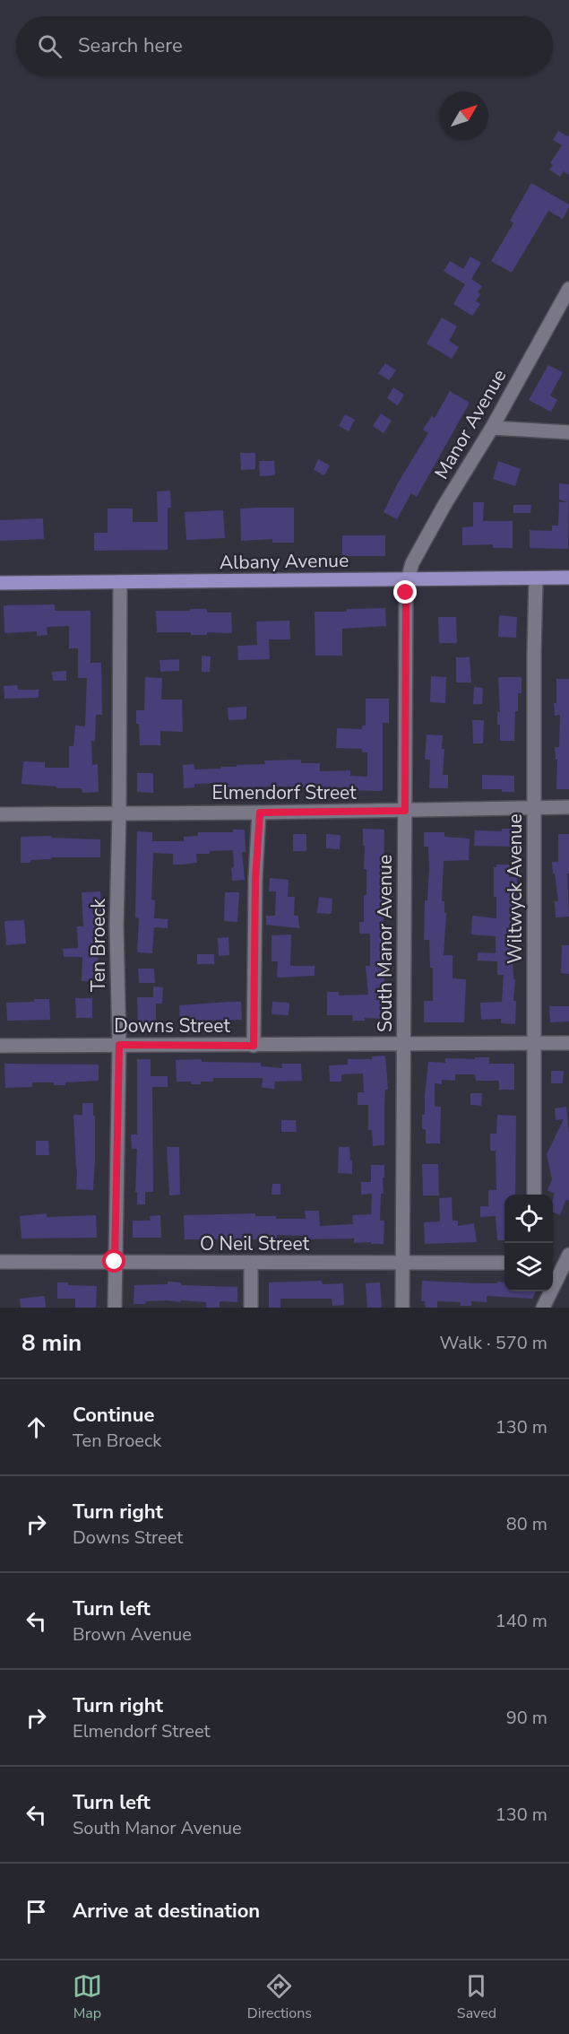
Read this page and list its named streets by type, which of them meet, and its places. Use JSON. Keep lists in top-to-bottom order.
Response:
{
  "streets": {
    "main road": ["Albany Avenue"],
    "street": [
      "Manor Avenue",
      "Elmendorf Street",
      "Wiltwyck Avenue",
      "South Manor Avenue",
      "Ten Broeck",
      "Downs Street",
      "O Neil Street"
    ]
  },
  "crossings": [
    ["Manor Avenue", "Albany Avenue"],
    ["Manor Avenue", "South Manor Avenue"],
    ["Albany Avenue", "Wiltwyck Avenue"],
    ["Albany Avenue", "South Manor Avenue"],
    ["Albany Avenue", "Ten Broeck"],
    ["Elmendorf Street", "Wiltwyck Avenue"],
    ["Elmendorf Street", "South Manor Avenue"],
    ["Elmendorf Street", "Ten Broeck"],
    ["Wiltwyck Avenue", "Downs Street"],
    ["South Manor Avenue", "Downs Street"],
    ["South Manor Avenue", "O Neil Street"],
    ["Ten Broeck", "Downs Street"],
    ["Ten Broeck", "O Neil Street"]
  ],
  "north": "top right",
  "page": {
    "search": "Search here",
    "heading": ["8 min", "Walk · 570 m"],
    "list": [
      ["Continue", "Ten Broeck", "130 m"],
      ["Turn right", "Downs Street", "80 m"],
      ["Turn left", "Brown Avenue", "140 m"],
      ["Turn right", "Elmendorf Street", "90 m"],
      ["Turn left", "South Manor Avenue", "130 m"],
      "Arrive at destination"
    ],
    "nav": ["Map", "Directions", "Saved"]
  }
}
